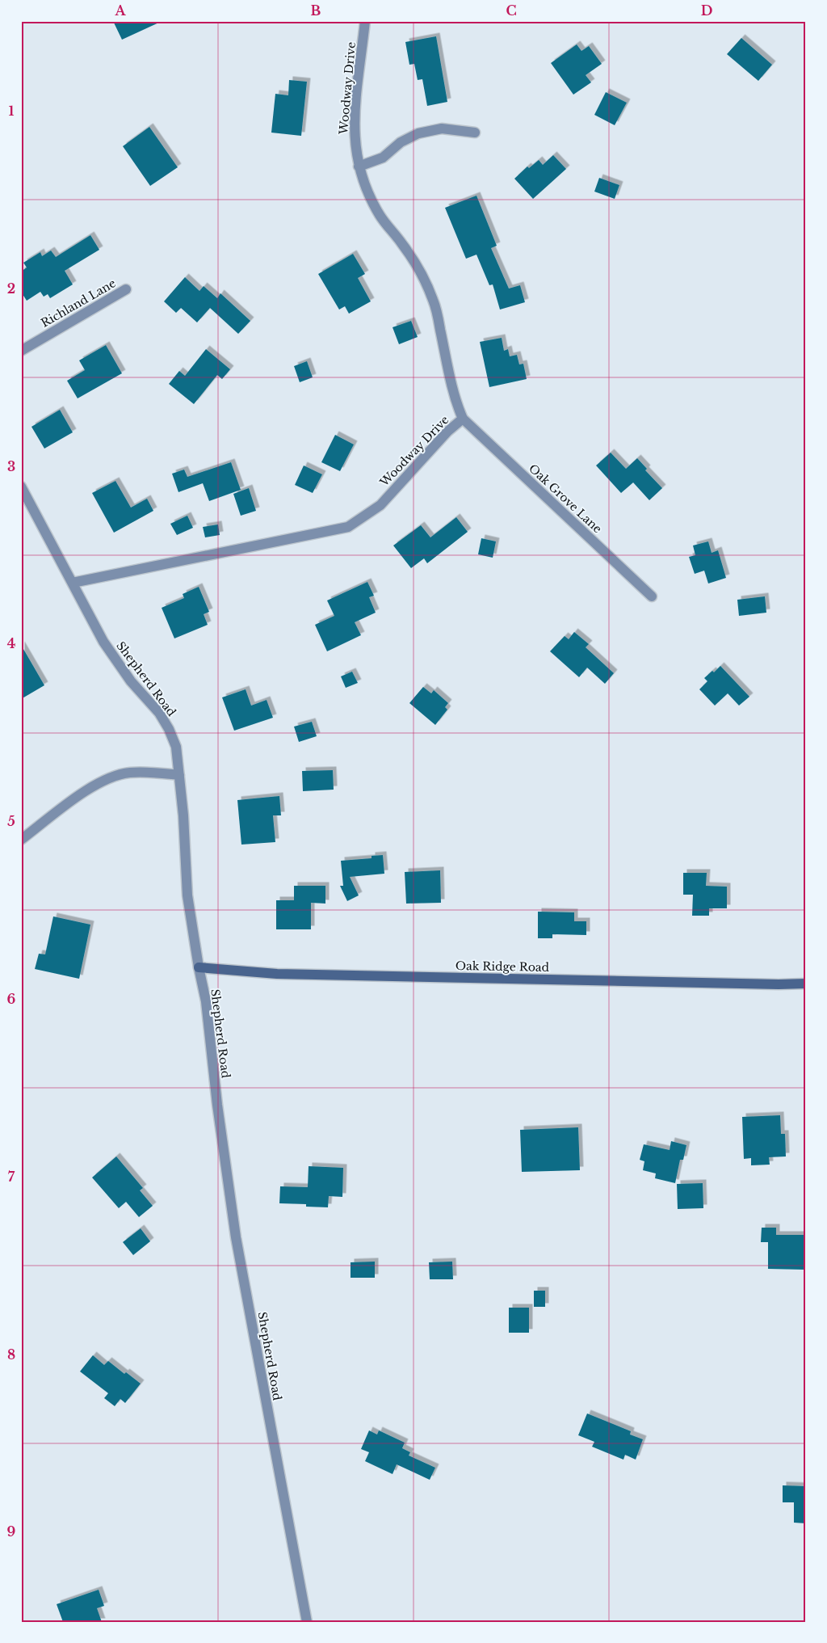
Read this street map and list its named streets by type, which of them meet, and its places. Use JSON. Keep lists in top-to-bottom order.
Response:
{
  "streets": {
    "street": [
      "Woodway Drive",
      "Richland Lane",
      "Oak Grove Lane",
      "Shepherd Road",
      "Oak Ridge Road"
    ]
  },
  "crossings": [
    ["Woodway Drive", "Oak Grove Lane"],
    ["Woodway Drive", "Shepherd Road"],
    ["Shepherd Road", "Oak Ridge Road"]
  ],
  "grid": {
    "columns": [
      "A",
      "B",
      "C",
      "D"
    ],
    "rows": [
      "1",
      "2",
      "3",
      "4",
      "5",
      "6",
      "7",
      "8",
      "9"
    ]
  }
}
